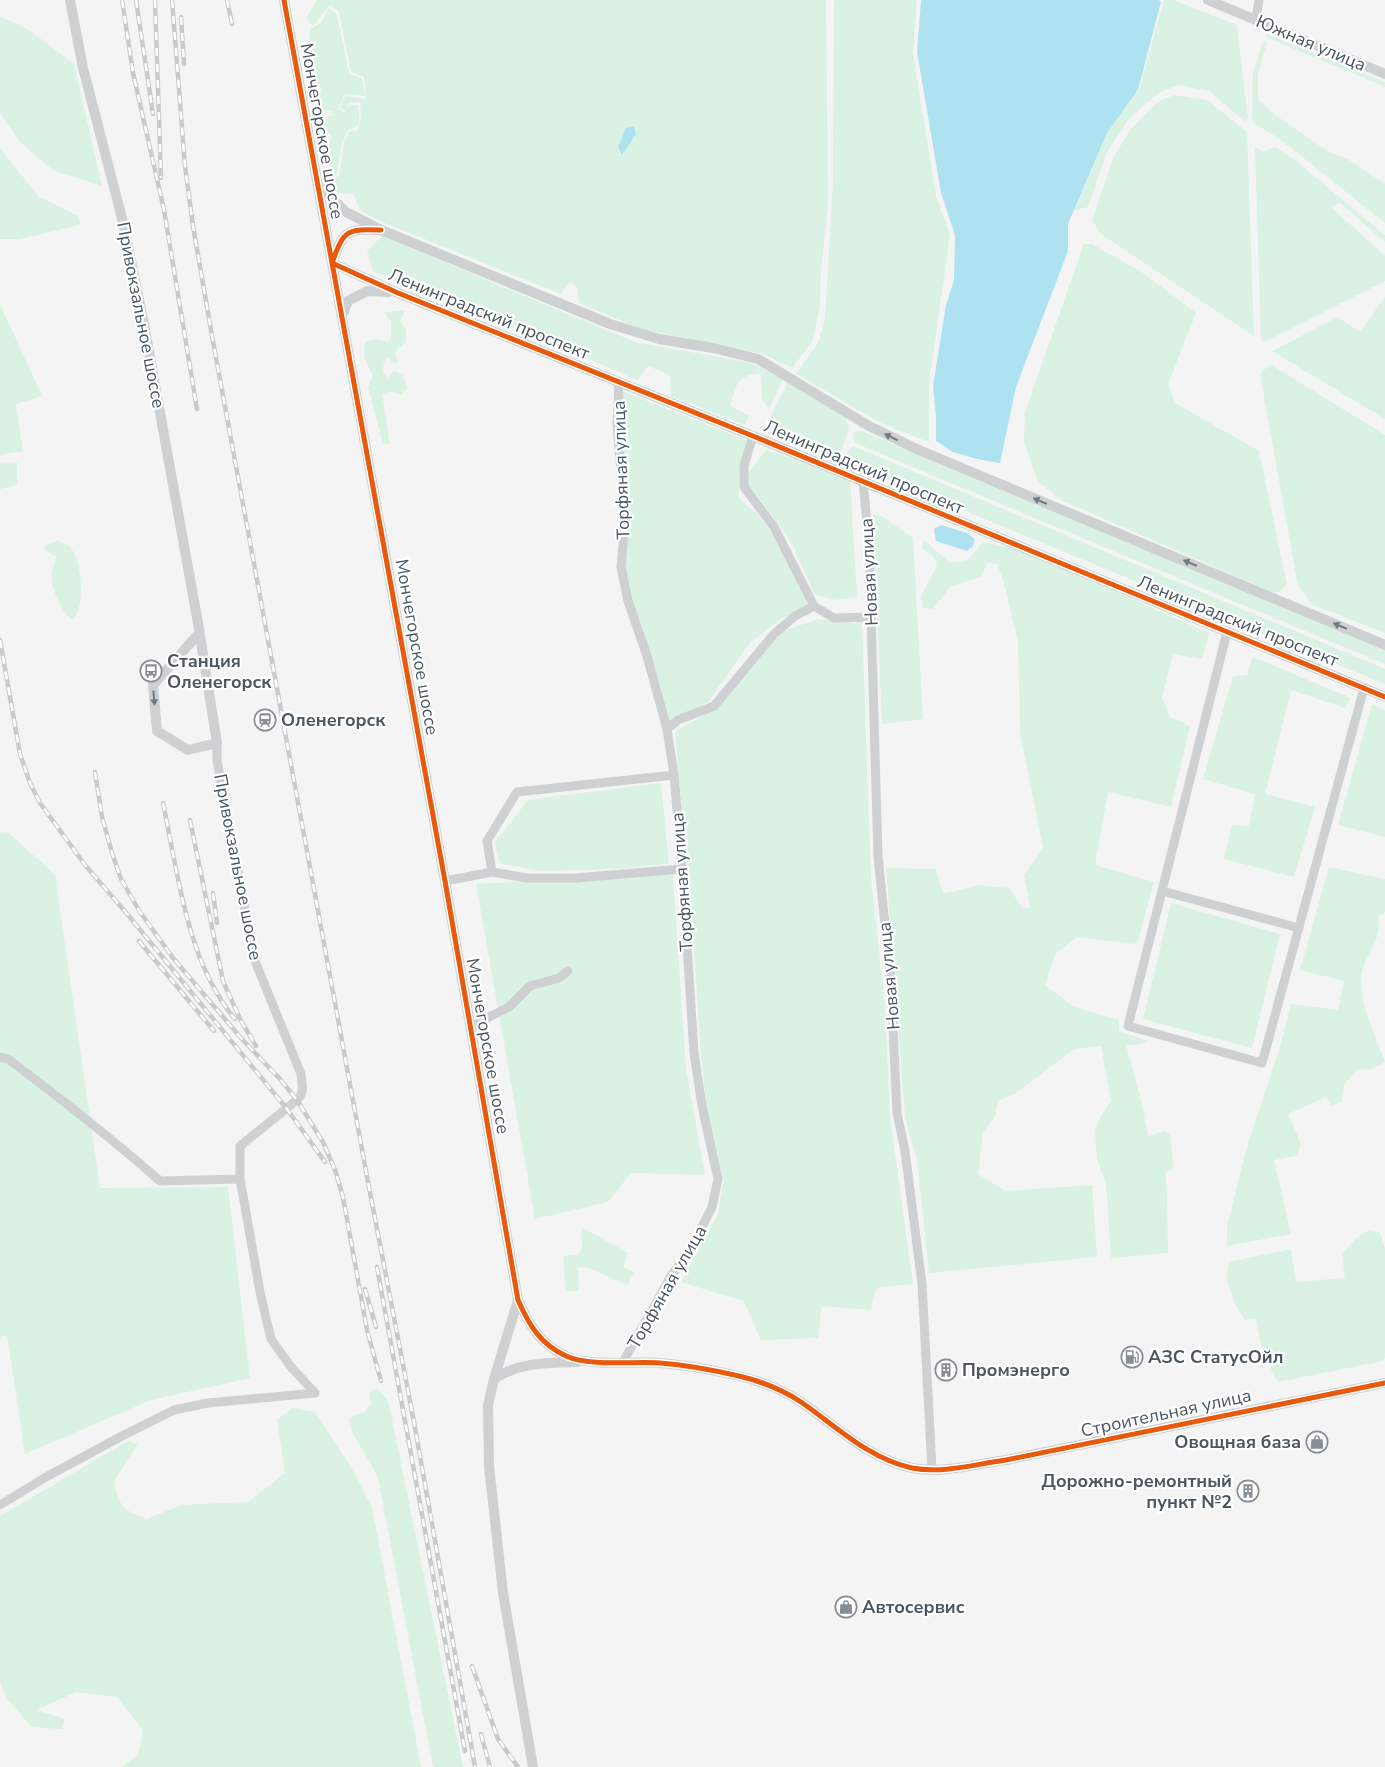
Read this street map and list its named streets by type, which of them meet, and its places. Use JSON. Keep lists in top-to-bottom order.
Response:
{
  "streets": {
    "street": [
      "Южная улица",
      "Мончегорское шоссе",
      "Ленинградский проспект",
      "Привокзальное шоссе",
      "Торфяная улица",
      "Новая улица",
      "Строительная улица"
    ]
  },
  "crossings": [
    ["Мончегорское шоссе", "Ленинградский проспект"],
    ["Ленинградский проспект", "Торфяная улица"],
    ["Ленинградский проспект", "Новая улица"],
    ["Торфяная улица", "Строительная улица"],
    ["Новая улица", "Строительная улица"]
  ],
  "places": {
    "bus stop": ["Станция Оленегорск"],
    "station": ["Оленегорск"],
    "fuel station": ["АЗС СтатусОйл"],
    "building": ["Промэнерго", "Дорожно-ремонтный пункт №2"],
    "shop": ["Овощная база", "Автосервис"]
  }
}
